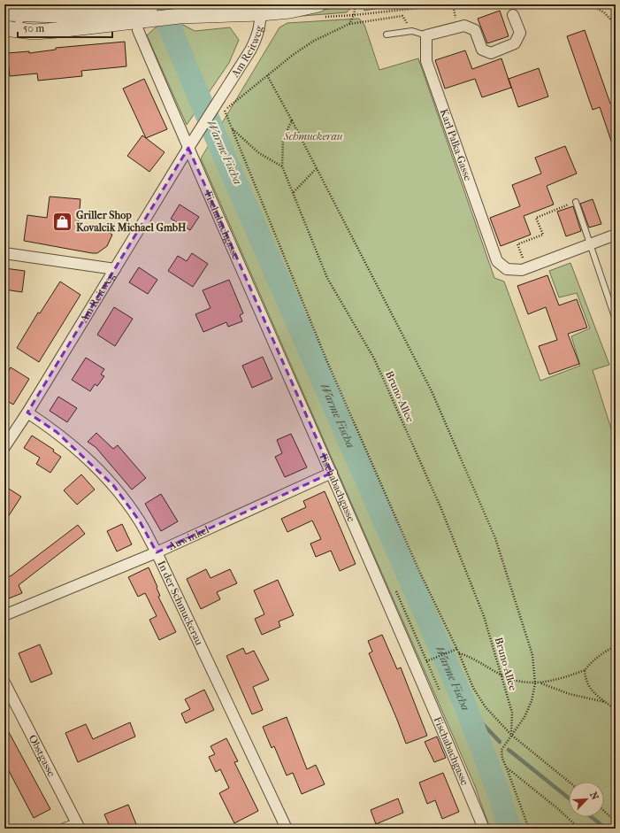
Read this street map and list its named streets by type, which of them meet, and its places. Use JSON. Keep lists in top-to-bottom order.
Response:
{
  "streets": {
    "street": [
      "Am Reitweg",
      "Karl Palka-Gasse",
      "Fischabachgasse",
      "Auwinkel",
      "In der Schmuckerau",
      "Obstgasse"
    ],
    "path": ["Bruno-Allee"]
  },
  "crossings": [
    ["Am Reitweg", "Fischabachgasse"],
    ["Am Reitweg", "In der Schmuckerau"],
    ["Fischabachgasse", "Auwinkel"],
    ["Auwinkel", "In der Schmuckerau"]
  ],
  "water": ["Warme Fischa"],
  "parks": ["Schmuckerau"],
  "places": {
    "shop": ["Griller Shop Kovalcik Michael GmbH"]
  },
  "scale_bar": "50 m",
  "north": "top right"
}
